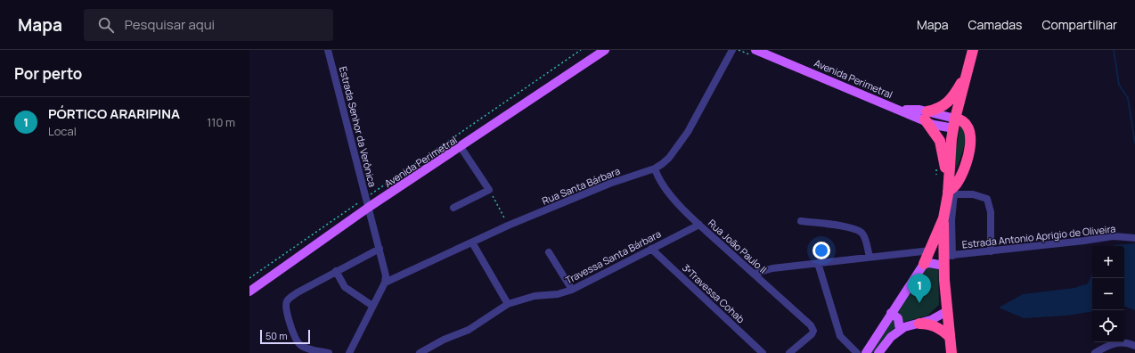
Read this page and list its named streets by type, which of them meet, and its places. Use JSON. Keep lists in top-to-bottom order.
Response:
{
  "streets": {
    "main road": ["Avenida Perimetral"],
    "street": [
      "Estrada Senhor da Verônica",
      "Rua Santa Bárbara",
      "Estrada Antonio Aprigio de Oliveira",
      "Rua João Paulo II",
      "Travessa Santa Bárbara",
      "3ªTravessa Cohab"
    ]
  },
  "crossings": [
    ["Avenida Perimetral", "Estrada Senhor da Verônica"],
    ["Estrada Senhor da Verônica", "Rua Santa Bárbara"],
    ["Rua Santa Bárbara", "Rua João Paulo II"],
    ["Rua João Paulo II", "Travessa Santa Bárbara"],
    ["Travessa Santa Bárbara", "3ªTravessa Cohab"]
  ],
  "scale_bar": "50 m",
  "page": {
    "header": "Mapa",
    "search": "Pesquisar aqui",
    "nav": ["Mapa", "Camadas", "Compartilhar"],
    "heading": "Por perto",
    "list": [
      {
        "mark": "1",
        "name": "PÓRTICO ARARIPINA",
        "note": "Local",
        "value": "110 m"
      }
    ],
    "map_buttons": ["+", "−"],
    "pins": "1",
    "scale": "50 m"
  }
}
